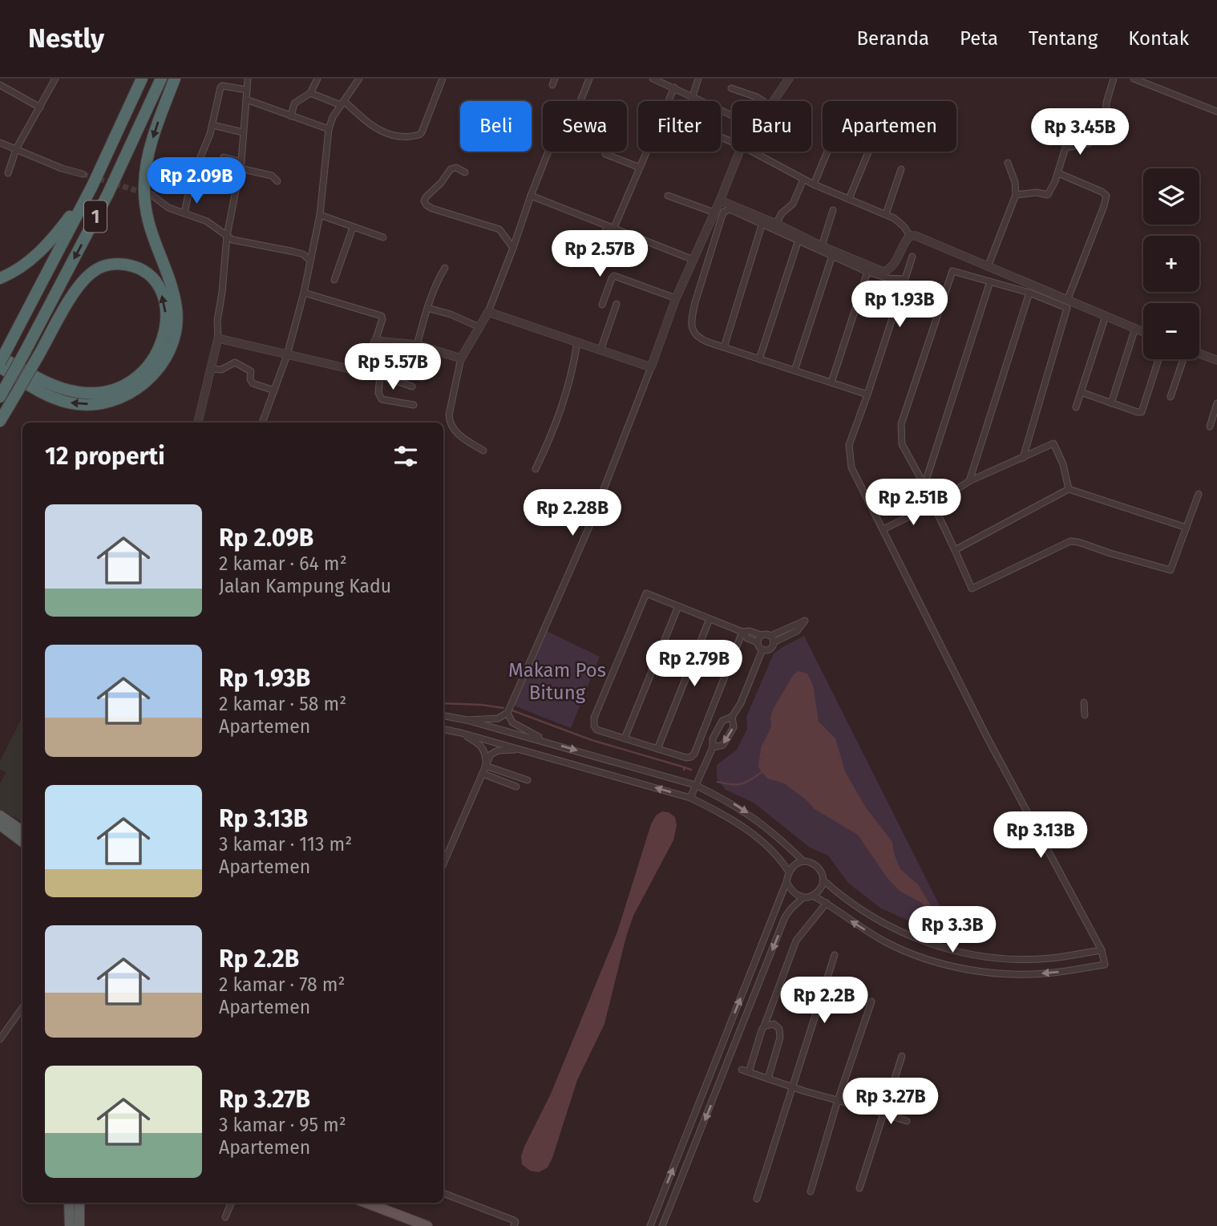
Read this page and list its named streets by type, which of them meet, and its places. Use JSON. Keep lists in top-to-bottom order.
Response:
{
  "streets": {
    "highway": ["1"]
  },
  "parks": ["Makam Pos Bitung"],
  "page": {
    "header": "Nestly",
    "nav": [
      "Beranda",
      "Peta",
      "Tentang",
      "Kontak"
    ],
    "chip": [
      "Beli",
      "Sewa",
      "Filter",
      "Baru",
      "Apartemen"
    ],
    "price": [
      "Rp 3.45B",
      "Rp 2.09B",
      "Rp 2.57B",
      "Rp 1.93B",
      "Rp 5.57B",
      "Rp 2.51B",
      "Rp 2.28B",
      "Rp 2.79B",
      "Rp 3.13B",
      "Rp 3.3B",
      "Rp 2.2B",
      "Rp 3.27B"
    ],
    "map_buttons": ["+", "−"],
    "heading": "12 properti",
    "list": [
      {
        "name": "Rp 2.09B",
        "note": "2 kamar · 64 m² · Jalan Kampung Kadu"
      },
      {
        "name": "Rp 1.93B",
        "note": "2 kamar · 58 m² · Apartemen"
      },
      {
        "name": "Rp 3.13B",
        "note": "3 kamar · 113 m² · Apartemen"
      },
      {
        "name": "Rp 2.2B",
        "note": "2 kamar · 78 m² · Apartemen"
      },
      {
        "name": "Rp 3.27B",
        "note": "3 kamar · 95 m² · Apartemen"
      }
    ]
  }
}
